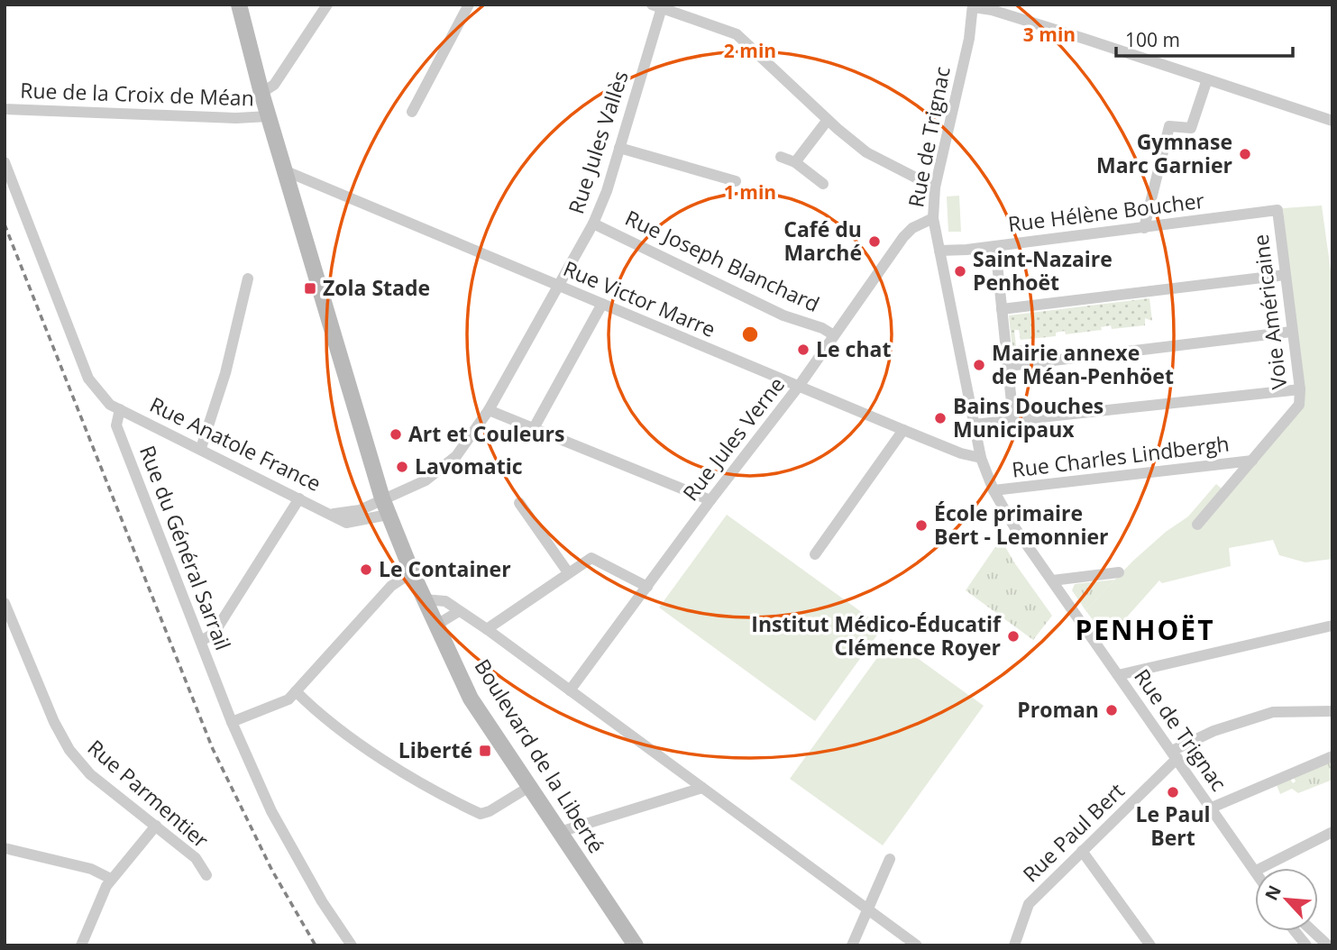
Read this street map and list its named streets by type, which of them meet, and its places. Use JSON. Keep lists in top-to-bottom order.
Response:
{
  "streets": {
    "main road": ["Boulevard de la Liberté"],
    "street": [
      "Rue de la Croix de Méan",
      "Rue de Trignac",
      "Rue Jules Vallès",
      "Rue Hélène Boucher",
      "Rue Joseph Blanchard",
      "Rue Victor Marre",
      "Voie Américaine",
      "Rue Jules Verne",
      "Rue Anatole France",
      "Rue Charles Lindbergh",
      "Rue du Général Sarrail",
      "Rue Parmentier",
      "Rue Paul Bert"
    ]
  },
  "crossings": [
    ["Rue de la Croix de Méan", "Boulevard de la Liberté"],
    ["Rue de Trignac", "Rue Hélène Boucher"],
    ["Rue de Trignac", "Rue Victor Marre"],
    ["Rue de Trignac", "Rue Jules Verne"],
    ["Rue de Trignac", "Rue Charles Lindbergh"],
    ["Rue de Trignac", "Rue Paul Bert"],
    ["Rue Jules Vallès", "Rue Joseph Blanchard"],
    ["Rue Jules Vallès", "Rue Victor Marre"],
    ["Rue Jules Vallès", "Rue Anatole France"],
    ["Rue Hélène Boucher", "Voie Américaine"],
    ["Rue Joseph Blanchard", "Rue Jules Verne"],
    ["Rue Victor Marre", "Rue Jules Verne"],
    ["Rue Victor Marre", "Boulevard de la Liberté"],
    ["Voie Américaine", "Rue Charles Lindbergh"],
    ["Rue Anatole France", "Rue du Général Sarrail"],
    ["Rue Anatole France", "Boulevard de la Liberté"]
  ],
  "districts": ["PENHOËT"],
  "places": {
    "other": [
      "Gymnase Marc Garnier",
      "Café du Marché",
      "Saint-Nazaire Penhoët",
      "Le chat",
      "Mairie annexe de Méan-Penhöet",
      "Bains Douches Municipaux",
      "Art et Couleurs",
      "Lavomatic",
      "École primaire Bert - Lemonnier",
      "Le Container",
      "Institut Médico-Éducatif Clémence Royer",
      "Proman",
      "Le Paul Bert"
    ],
    "transit": ["Zola Stade", "Liberté"]
  },
  "scale_bar": "100 m",
  "north": "top left",
  "rings": ["3 min", "2 min", "1 min"]
}
